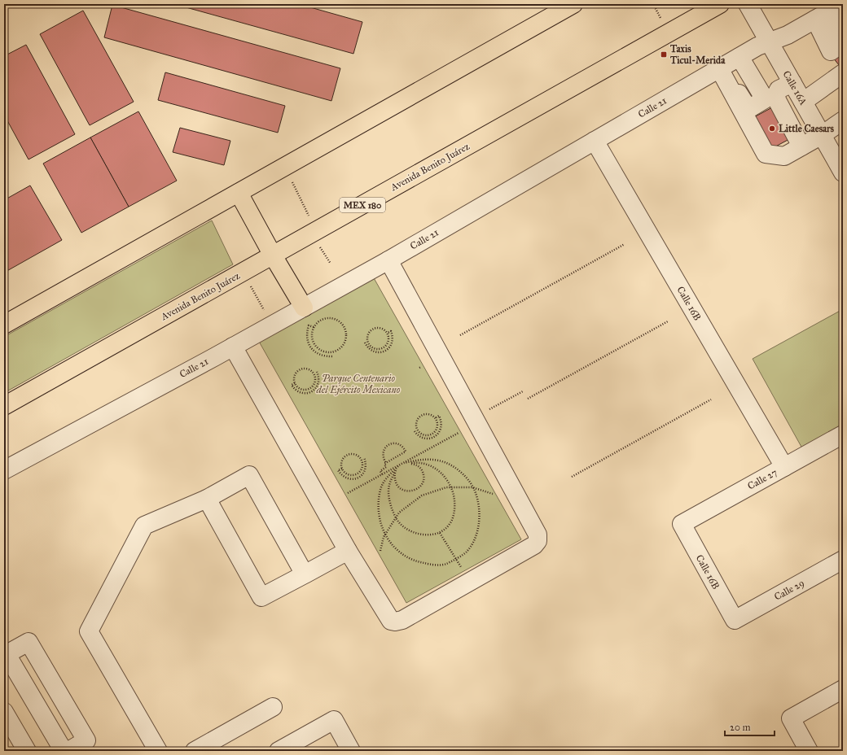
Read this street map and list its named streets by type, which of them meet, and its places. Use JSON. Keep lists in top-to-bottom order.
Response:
{
  "streets": {
    "main road": ["Avenida Benito Juárez", "MEX 180"],
    "street": [
      "Calle 16A",
      "Calle 21",
      "Calle 16B",
      "Calle 27",
      "Calle 29"
    ]
  },
  "crossings": [
    ["Calle 16A", "Calle 21"],
    ["Calle 21", "Calle 16B"],
    ["Calle 16B", "Calle 27"],
    ["Calle 16B", "Calle 29"]
  ],
  "parks": ["Parque Centenario del Ejército Mexicano"],
  "places": {
    "transit": ["Taxis Ticul-Merida"],
    "other": ["Little Caesars"]
  },
  "scale_bar": "20 m"
}
